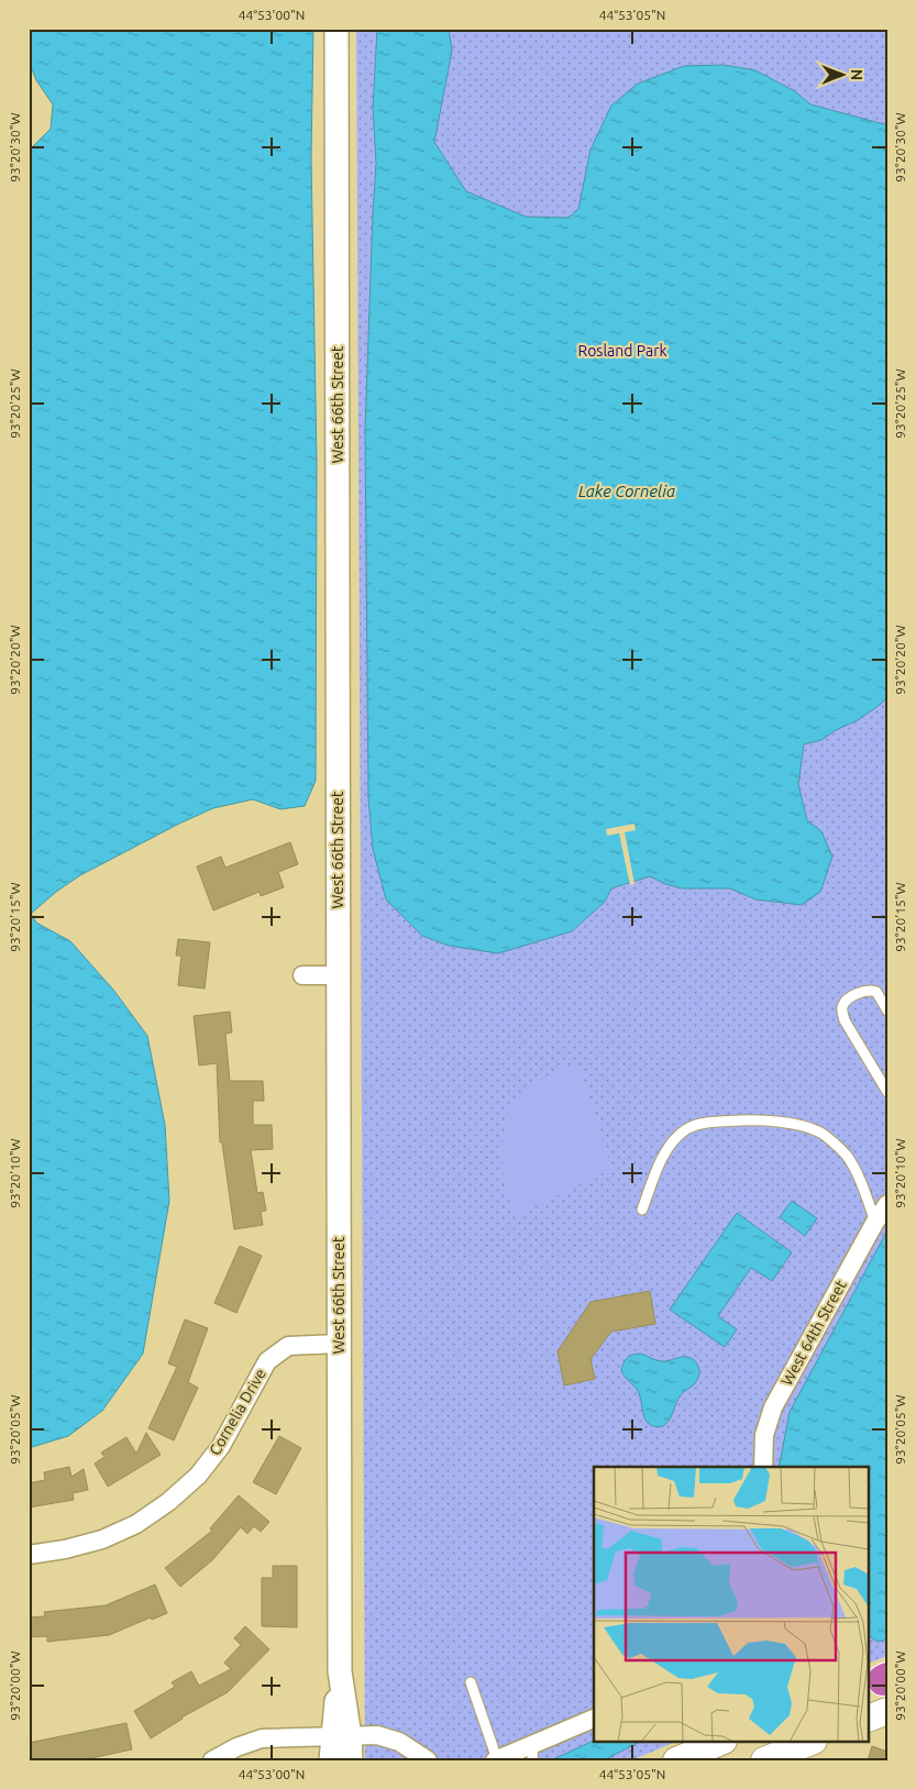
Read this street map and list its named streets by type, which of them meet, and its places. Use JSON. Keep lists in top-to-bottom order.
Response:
{
  "streets": {
    "street": ["West 66th Street", "West 64th Street", "Cornelia Drive"]
  },
  "crossings": [
    ["West 66th Street", "Cornelia Drive"]
  ],
  "water": ["Lake Cornelia"],
  "parks": ["Rosland Park"],
  "north": "right",
  "coordinates": [
    "44°53'00\"N",
    "44°53'05\"N",
    "93°20'30\"W",
    "93°20'25\"W",
    "93°20'20\"W",
    "93°20'15\"W",
    "93°20'10\"W",
    "93°20'05\"W",
    "93°20'00\"W"
  ]
}
